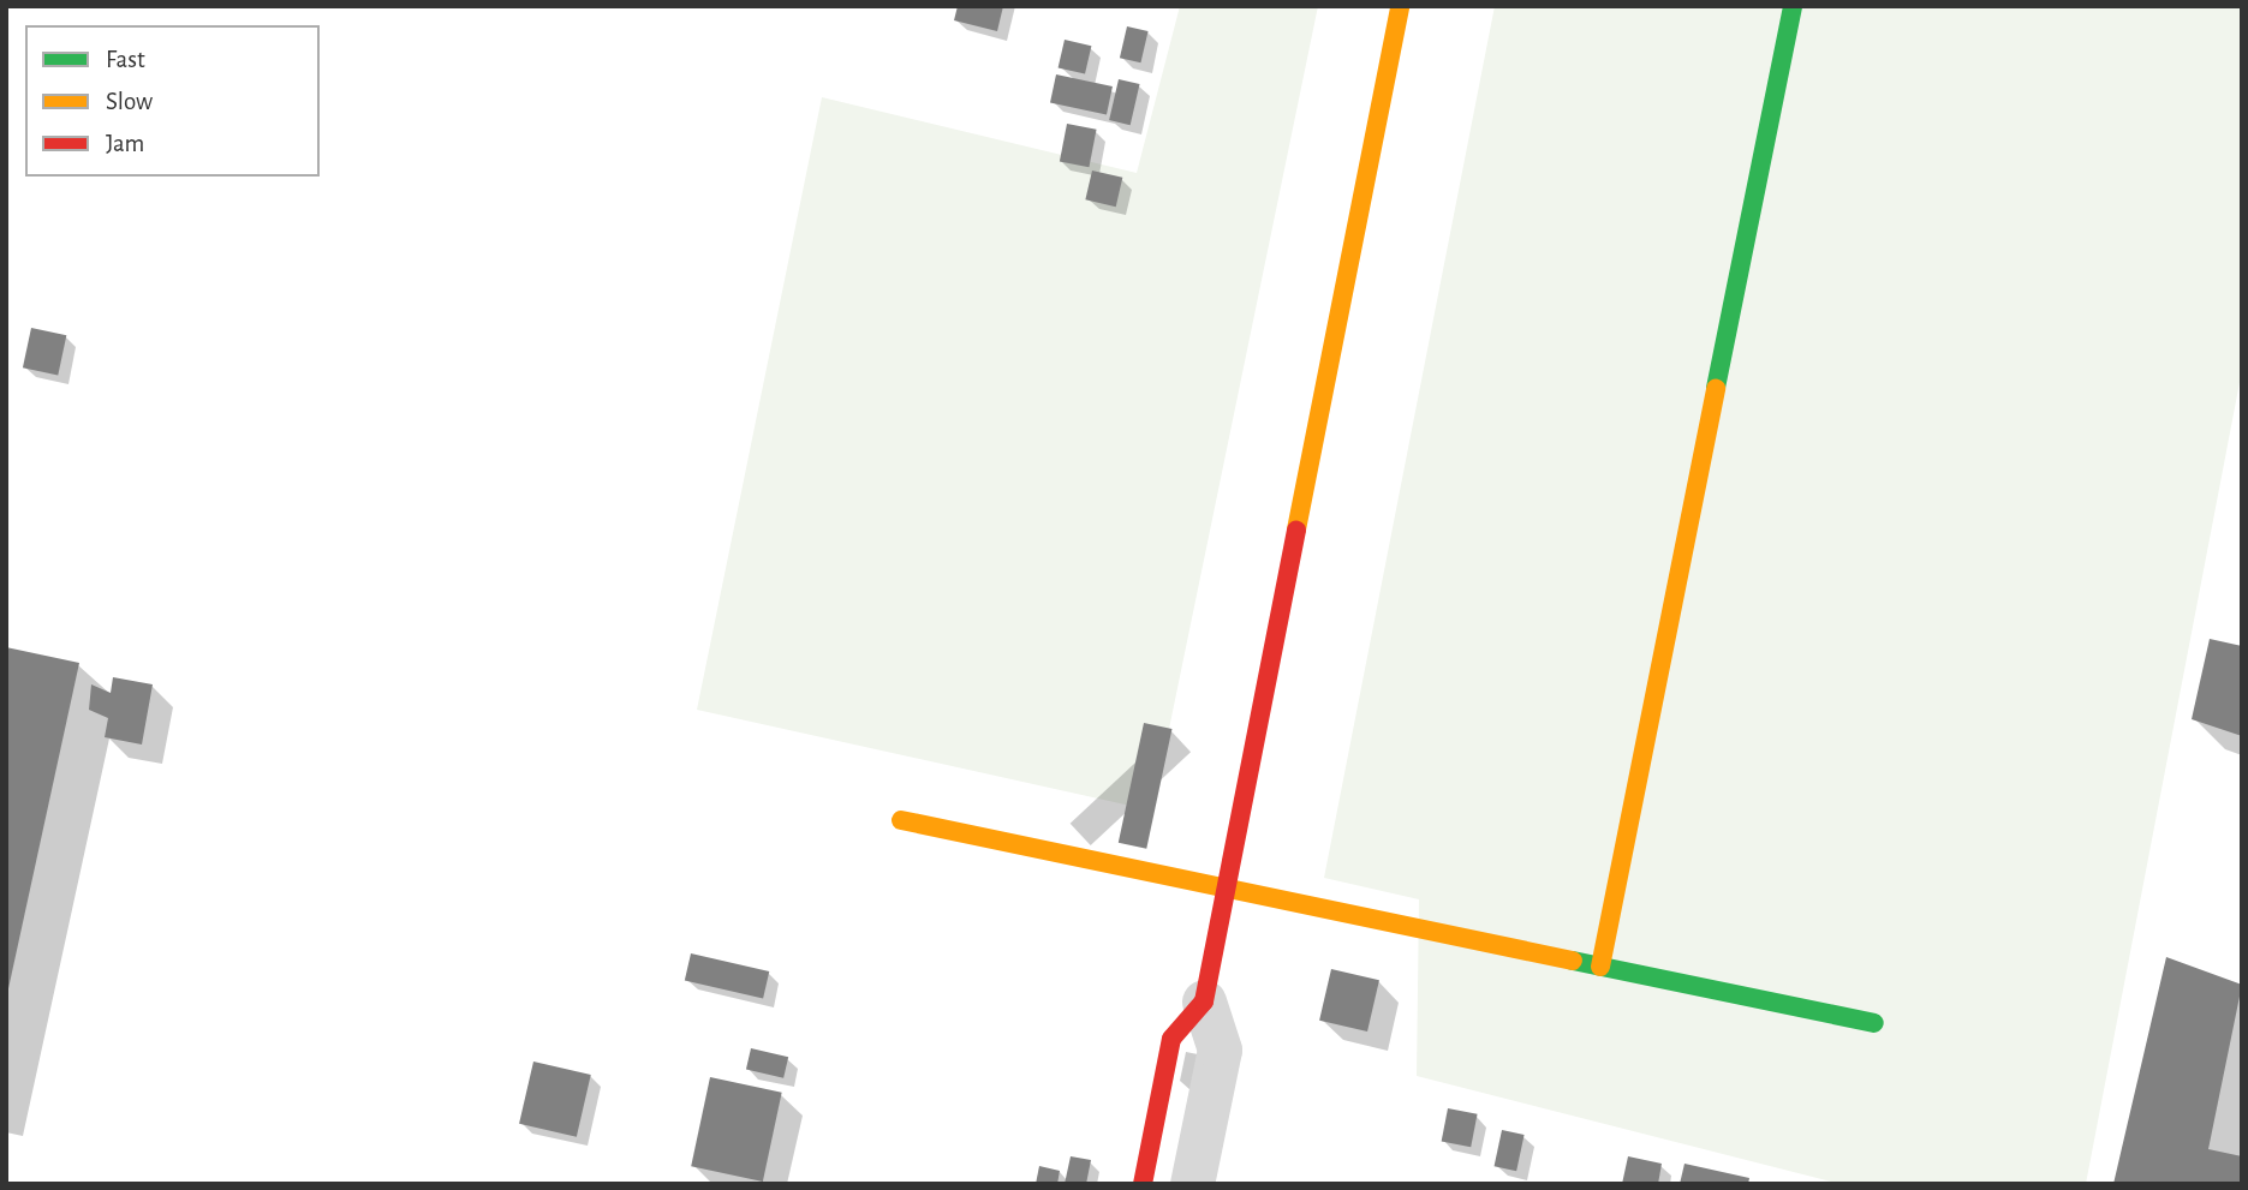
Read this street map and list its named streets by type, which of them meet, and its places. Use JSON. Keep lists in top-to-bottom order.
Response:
{
  "legend": ["Fast", "Slow", "Jam"]
}
